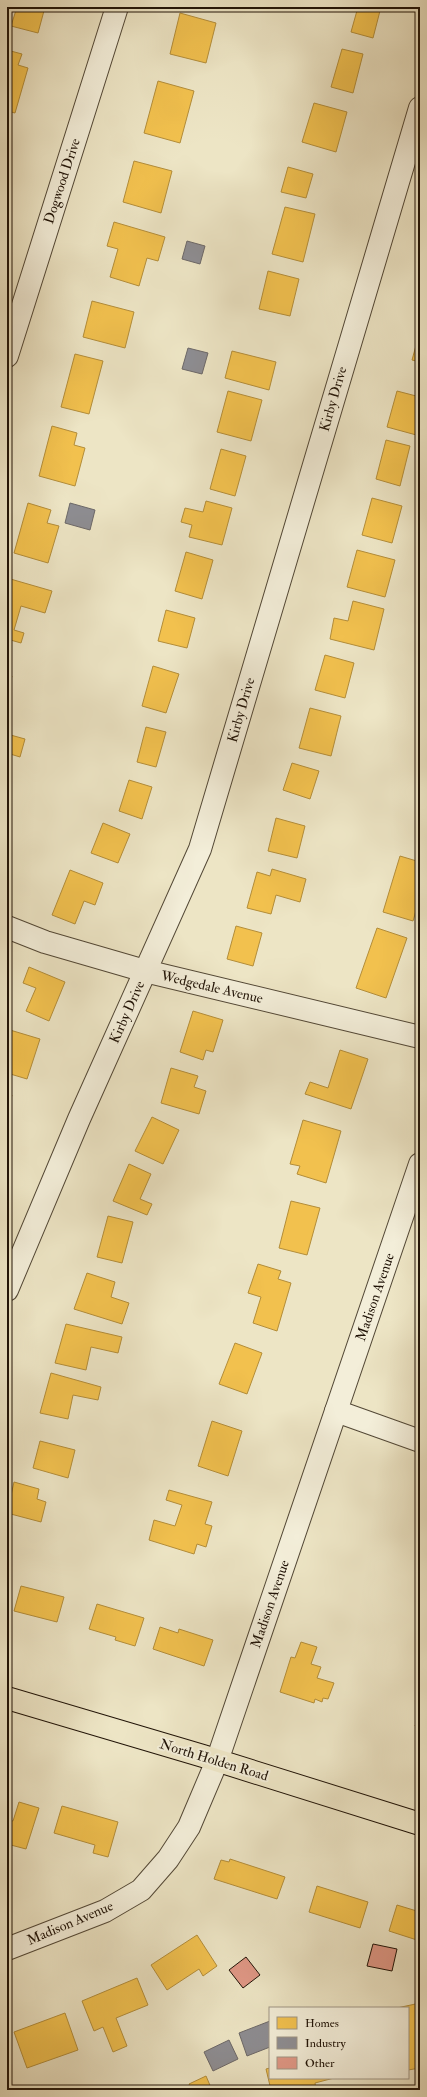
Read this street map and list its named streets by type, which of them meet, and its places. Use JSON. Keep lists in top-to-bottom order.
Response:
{
  "streets": {
    "main road": ["North Holden Road"],
    "street": [
      "Dogwood Drive",
      "Kirby Drive",
      "Wedgedale Avenue",
      "Madison Avenue"
    ]
  },
  "crossings": [
    ["Kirby Drive", "Wedgedale Avenue"],
    ["Madison Avenue", "North Holden Road"]
  ],
  "legend": ["Homes", "Industry", "Other"]
}
